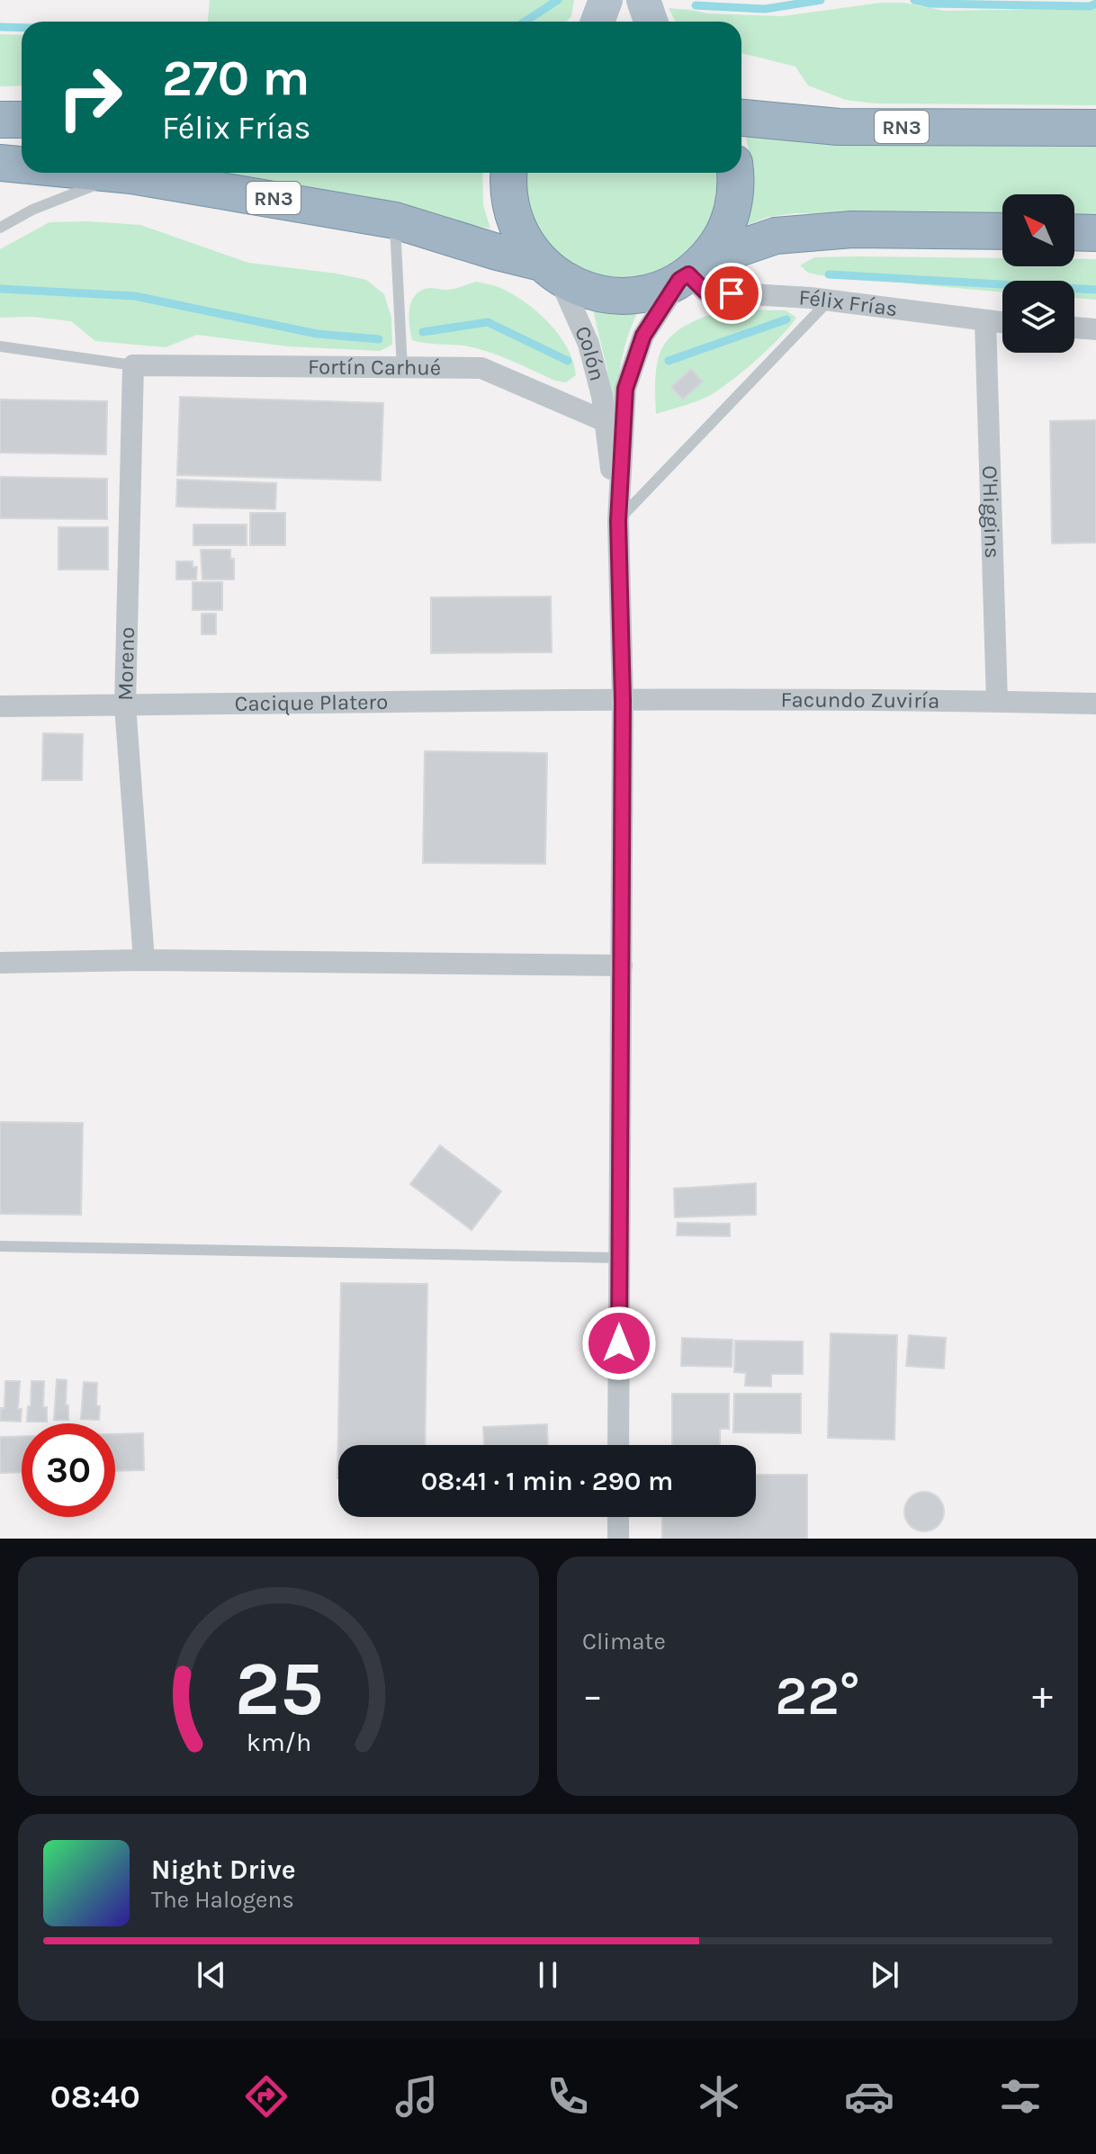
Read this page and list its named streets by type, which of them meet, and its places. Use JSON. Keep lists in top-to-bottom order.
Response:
{
  "streets": {
    "highway": ["RN3"],
    "street": [
      "Félix Frías",
      "Colón",
      "Fortín Carhué",
      "O'Higgins",
      "Moreno",
      "Facundo Zuviría",
      "Cacique Platero"
    ]
  },
  "crossings": [
    ["RN3", "Félix Frías"],
    ["RN3", "Colón"],
    ["Félix Frías", "Colón"],
    ["Félix Frías", "O'Higgins"],
    ["Colón", "Fortín Carhué"],
    ["Colón", "Facundo Zuviría"],
    ["Colón", "Cacique Platero"],
    ["Fortín Carhué", "Moreno"],
    ["O'Higgins", "Facundo Zuviría"],
    ["Moreno", "Cacique Platero"],
    ["Facundo Zuviría", "Cacique Platero"]
  ],
  "north": "top left",
  "page": {
    "turn": ["270 m", "Félix Frías"],
    "limit": "30",
    "trip": "08:41 · 1 min · 290 m",
    "tile": "Climate",
    "heat": ["−", "22°", "+"],
    "song": ["Night Drive", "The Halogens"],
    "tabs": "08:40",
    "gauge": ["25", "km/h"]
  }
}
